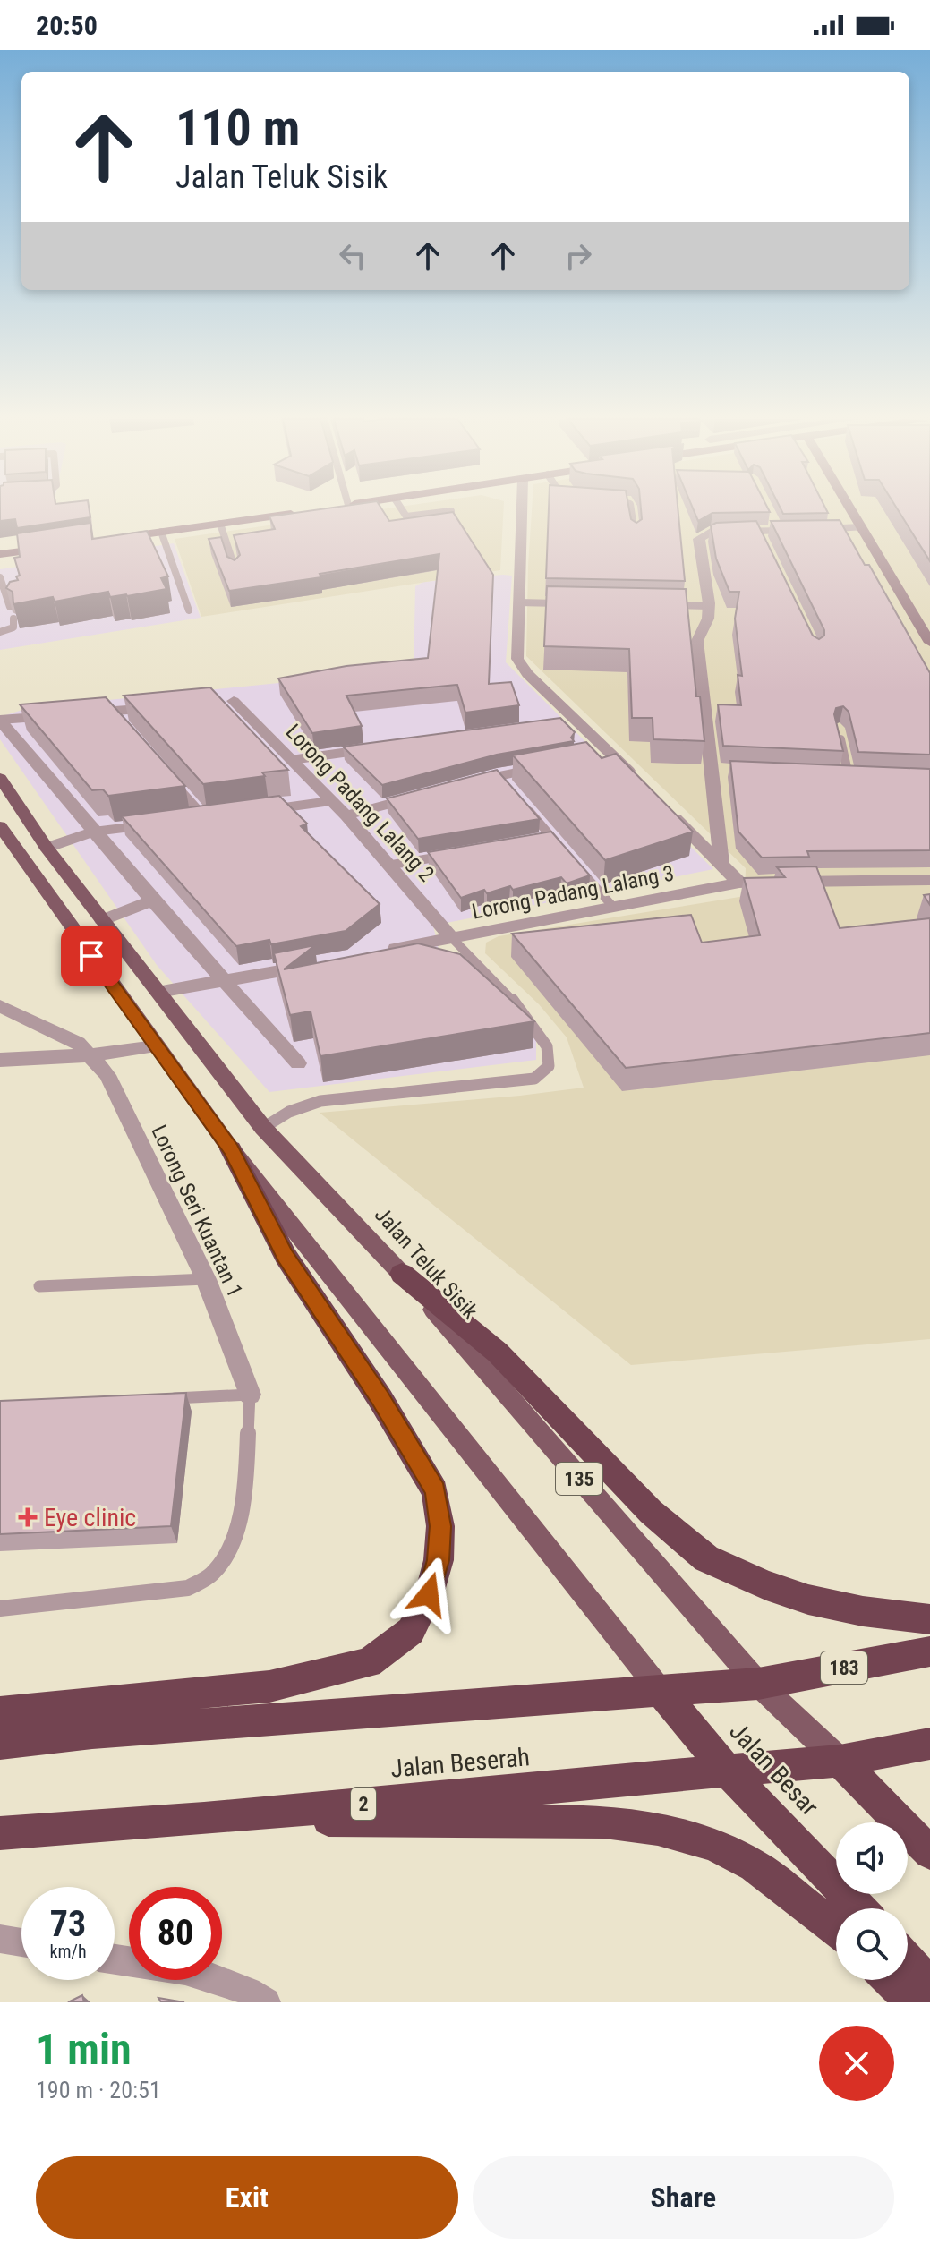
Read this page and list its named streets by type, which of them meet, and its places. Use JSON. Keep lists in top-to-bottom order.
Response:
{
  "streets": {
    "highway": [
      "183",
      "Jalan Beserah",
      "Jalan Besar",
      "2"
    ],
    "main road": ["Jalan Teluk Sisik", "135"],
    "street": ["Lorong Padang Lalang 2", "Lorong Padang Lalang 3", "Lorong Seri Kuantan 1"]
  },
  "crossings": [
    ["Lorong Padang Lalang 2", "Lorong Padang Lalang 3"],
    ["Jalan Teluk Sisik", "183"],
    ["Jalan Teluk Sisik", "Jalan Beserah"],
    ["Jalan Beserah", "Jalan Besar"]
  ],
  "places": {
    "health": ["Eye clinic"]
  },
  "page": {
    "status": "20:50",
    "turn": ["110 m", "Jalan Teluk Sisik"],
    "speed": "73 km/h",
    "limit": "80",
    "heading": ["1 min", "190 m · 20:51"],
    "buttons": ["Exit", "Share"]
  }
}
